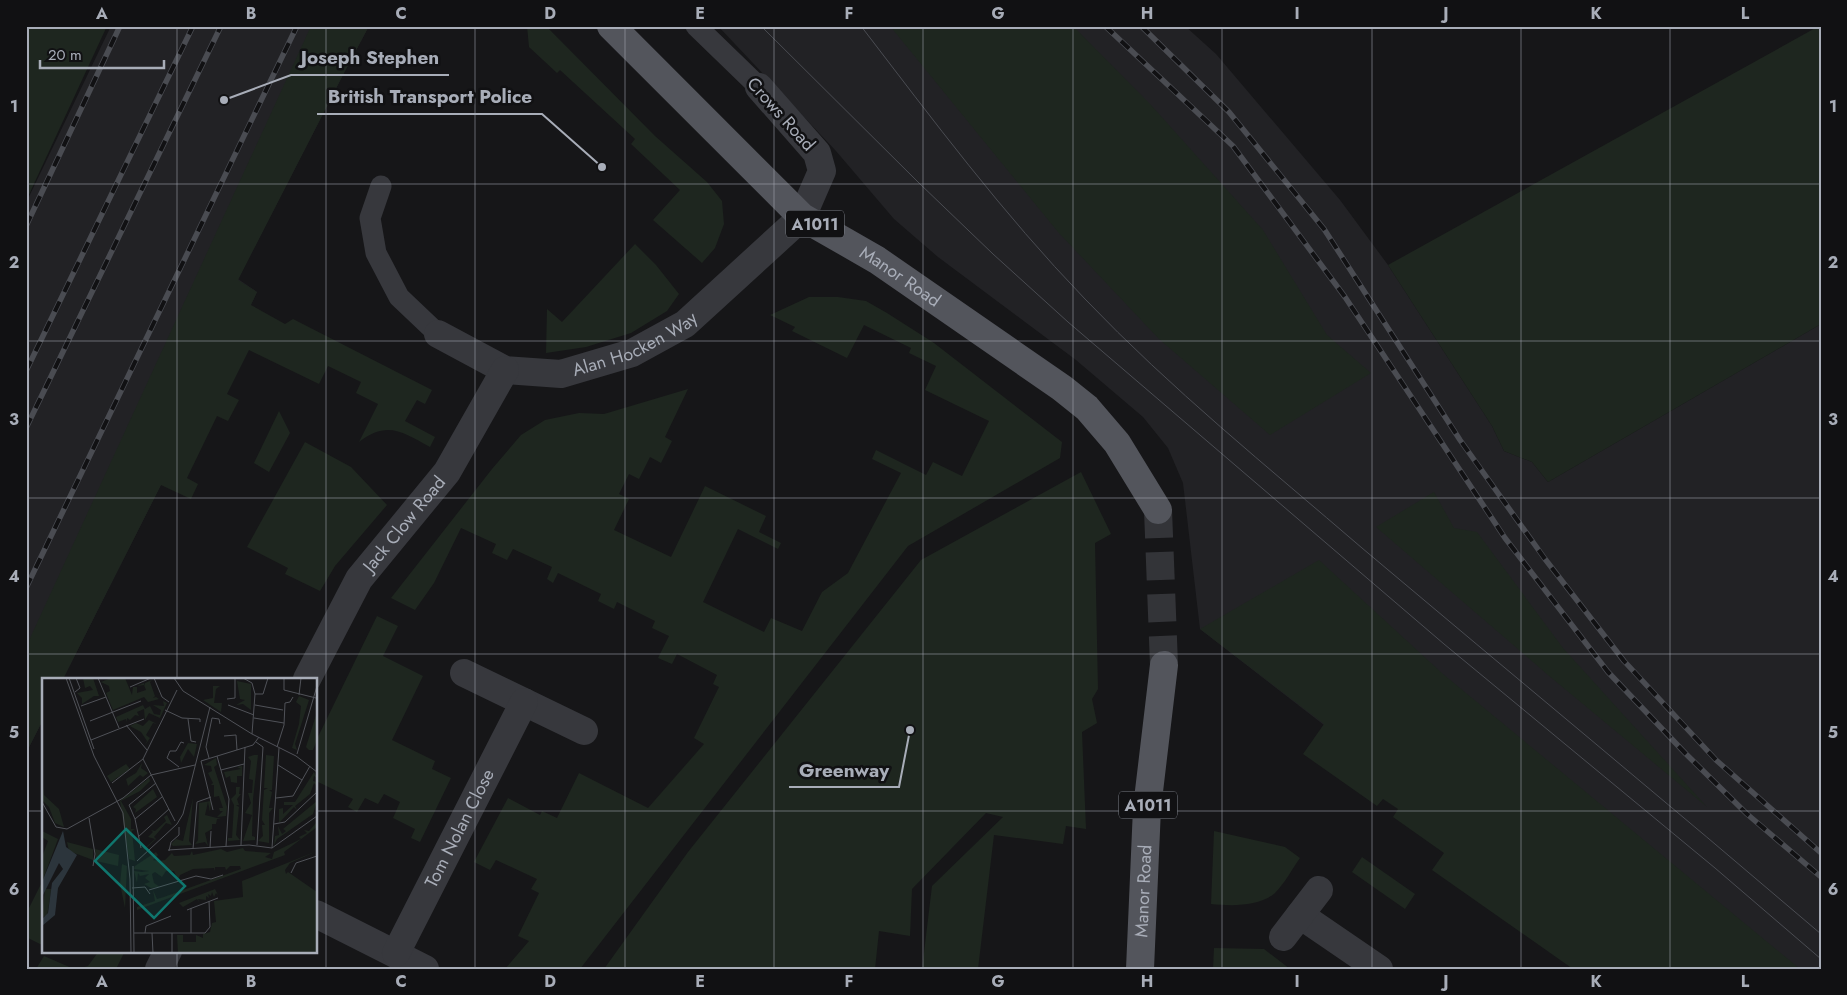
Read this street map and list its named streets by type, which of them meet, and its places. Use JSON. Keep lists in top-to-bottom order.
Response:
{
  "streets": {
    "main road": ["A1011", "Manor Road"],
    "street": [
      "Crows Road",
      "Alan Hocken Way",
      "Jack Clow Road",
      "Tom Nolan Close"
    ]
  },
  "crossings": [
    ["Crows Road", "Manor Road"],
    ["Crows Road", "Alan Hocken Way"],
    ["Manor Road", "Alan Hocken Way"],
    ["Alan Hocken Way", "Jack Clow Road"]
  ],
  "places": ["Joseph Stephen", "British Transport Police", "Greenway"],
  "scale_bar": "20 m",
  "grid": {
    "columns": [
      "A",
      "B",
      "C",
      "D",
      "E",
      "F",
      "G",
      "H",
      "I",
      "J",
      "K",
      "L"
    ],
    "rows": [
      "1",
      "2",
      "3",
      "4",
      "5",
      "6"
    ]
  }
}
